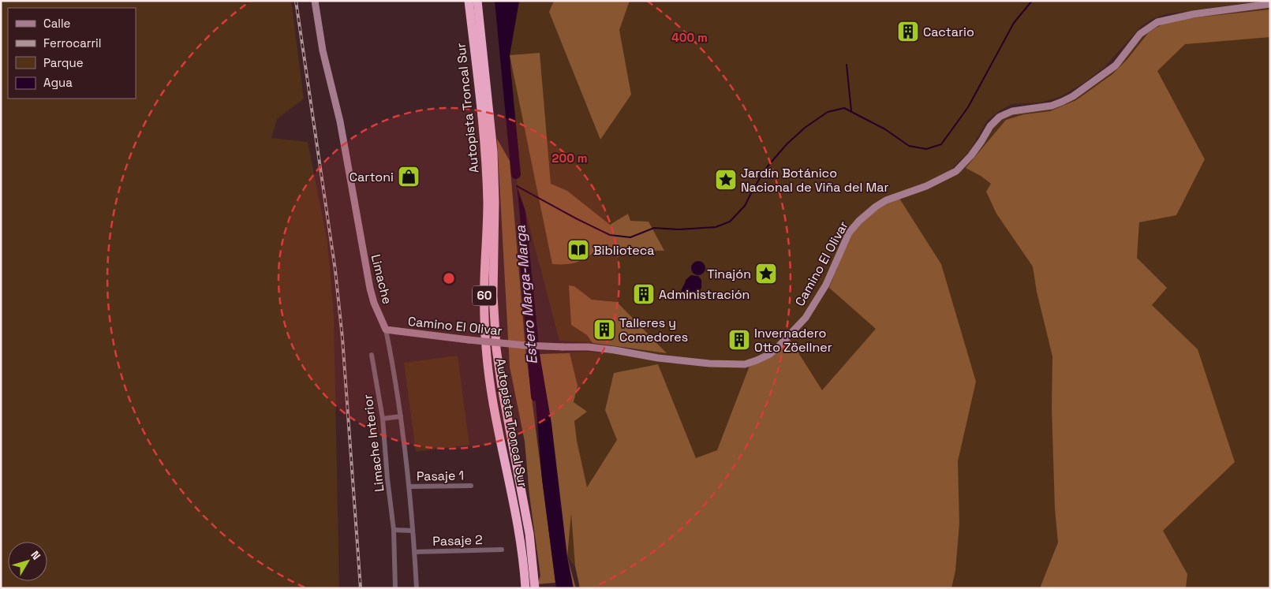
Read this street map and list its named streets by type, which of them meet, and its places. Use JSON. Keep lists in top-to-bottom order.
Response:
{
  "streets": {
    "highway": ["Autopista Troncal Sur", "60"],
    "main road": ["Camino El Olivar", "Limache"],
    "street": ["Limache Interior", "Pasaje 1", "Pasaje 2"]
  },
  "crossings": [
    ["Camino El Olivar", "Limache"],
    ["Limache", "Pasaje 1"],
    ["Limache", "Pasaje 2"]
  ],
  "water": ["Estero Marga-Marga"],
  "places": {
    "building": [
      "Cactario",
      "Administración",
      "Talleres y Comedores",
      "Invernadero Otto Zöellner"
    ],
    "shop": ["Cartoni"],
    "place": ["Jardín Botánico Nacional de Viña del Mar", "Tinajón"],
    "library": ["Biblioteca"]
  },
  "legend": [
    "Calle",
    "Ferrocarril",
    "Parque",
    "Agua"
  ],
  "north": "top right",
  "rings": ["400 m", "200 m"]
}
